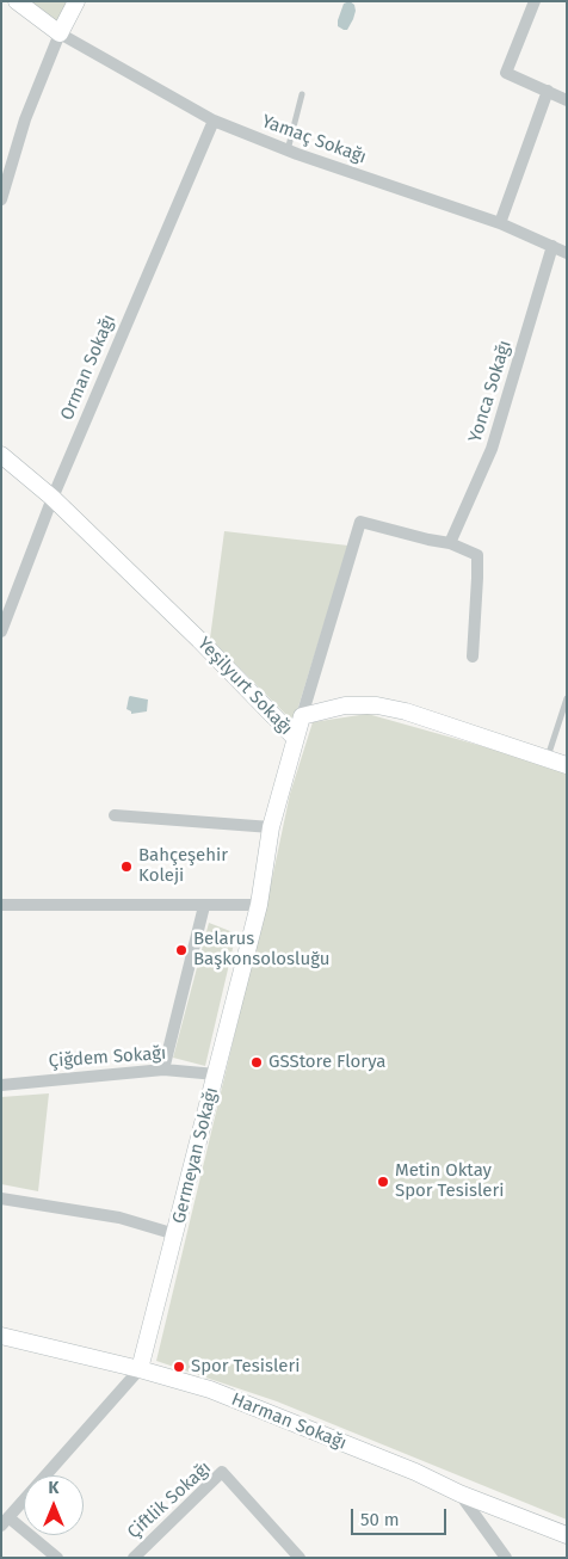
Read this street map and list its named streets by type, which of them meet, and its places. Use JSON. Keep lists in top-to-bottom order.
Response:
{
  "streets": {
    "main road": ["Yeşilyurt Sokağı", "Germeyan Sokağı", "Harman Sokağı"],
    "street": [
      "Yamaç Sokağı",
      "Orman Sokağı",
      "Yonca Sokağı",
      "Çiğdem Sokağı",
      "Çiftlik Sokağı"
    ]
  },
  "crossings": [
    ["Yamaç Sokağı", "Orman Sokağı"],
    ["Yamaç Sokağı", "Yonca Sokağı"],
    ["Orman Sokağı", "Yeşilyurt Sokağı"],
    ["Yeşilyurt Sokağı", "Germeyan Sokağı"],
    ["Çiğdem Sokağı", "Germeyan Sokağı"],
    ["Germeyan Sokağı", "Harman Sokağı"]
  ],
  "places": [
    "Bahçeşehir Koleji",
    "Belarus Başkonsolosluğu",
    "GSStore Florya",
    "Metin Oktay Spor Tesisleri",
    "Spor Tesisleri"
  ],
  "scale_bar": "50 m",
  "north": "top"
}
